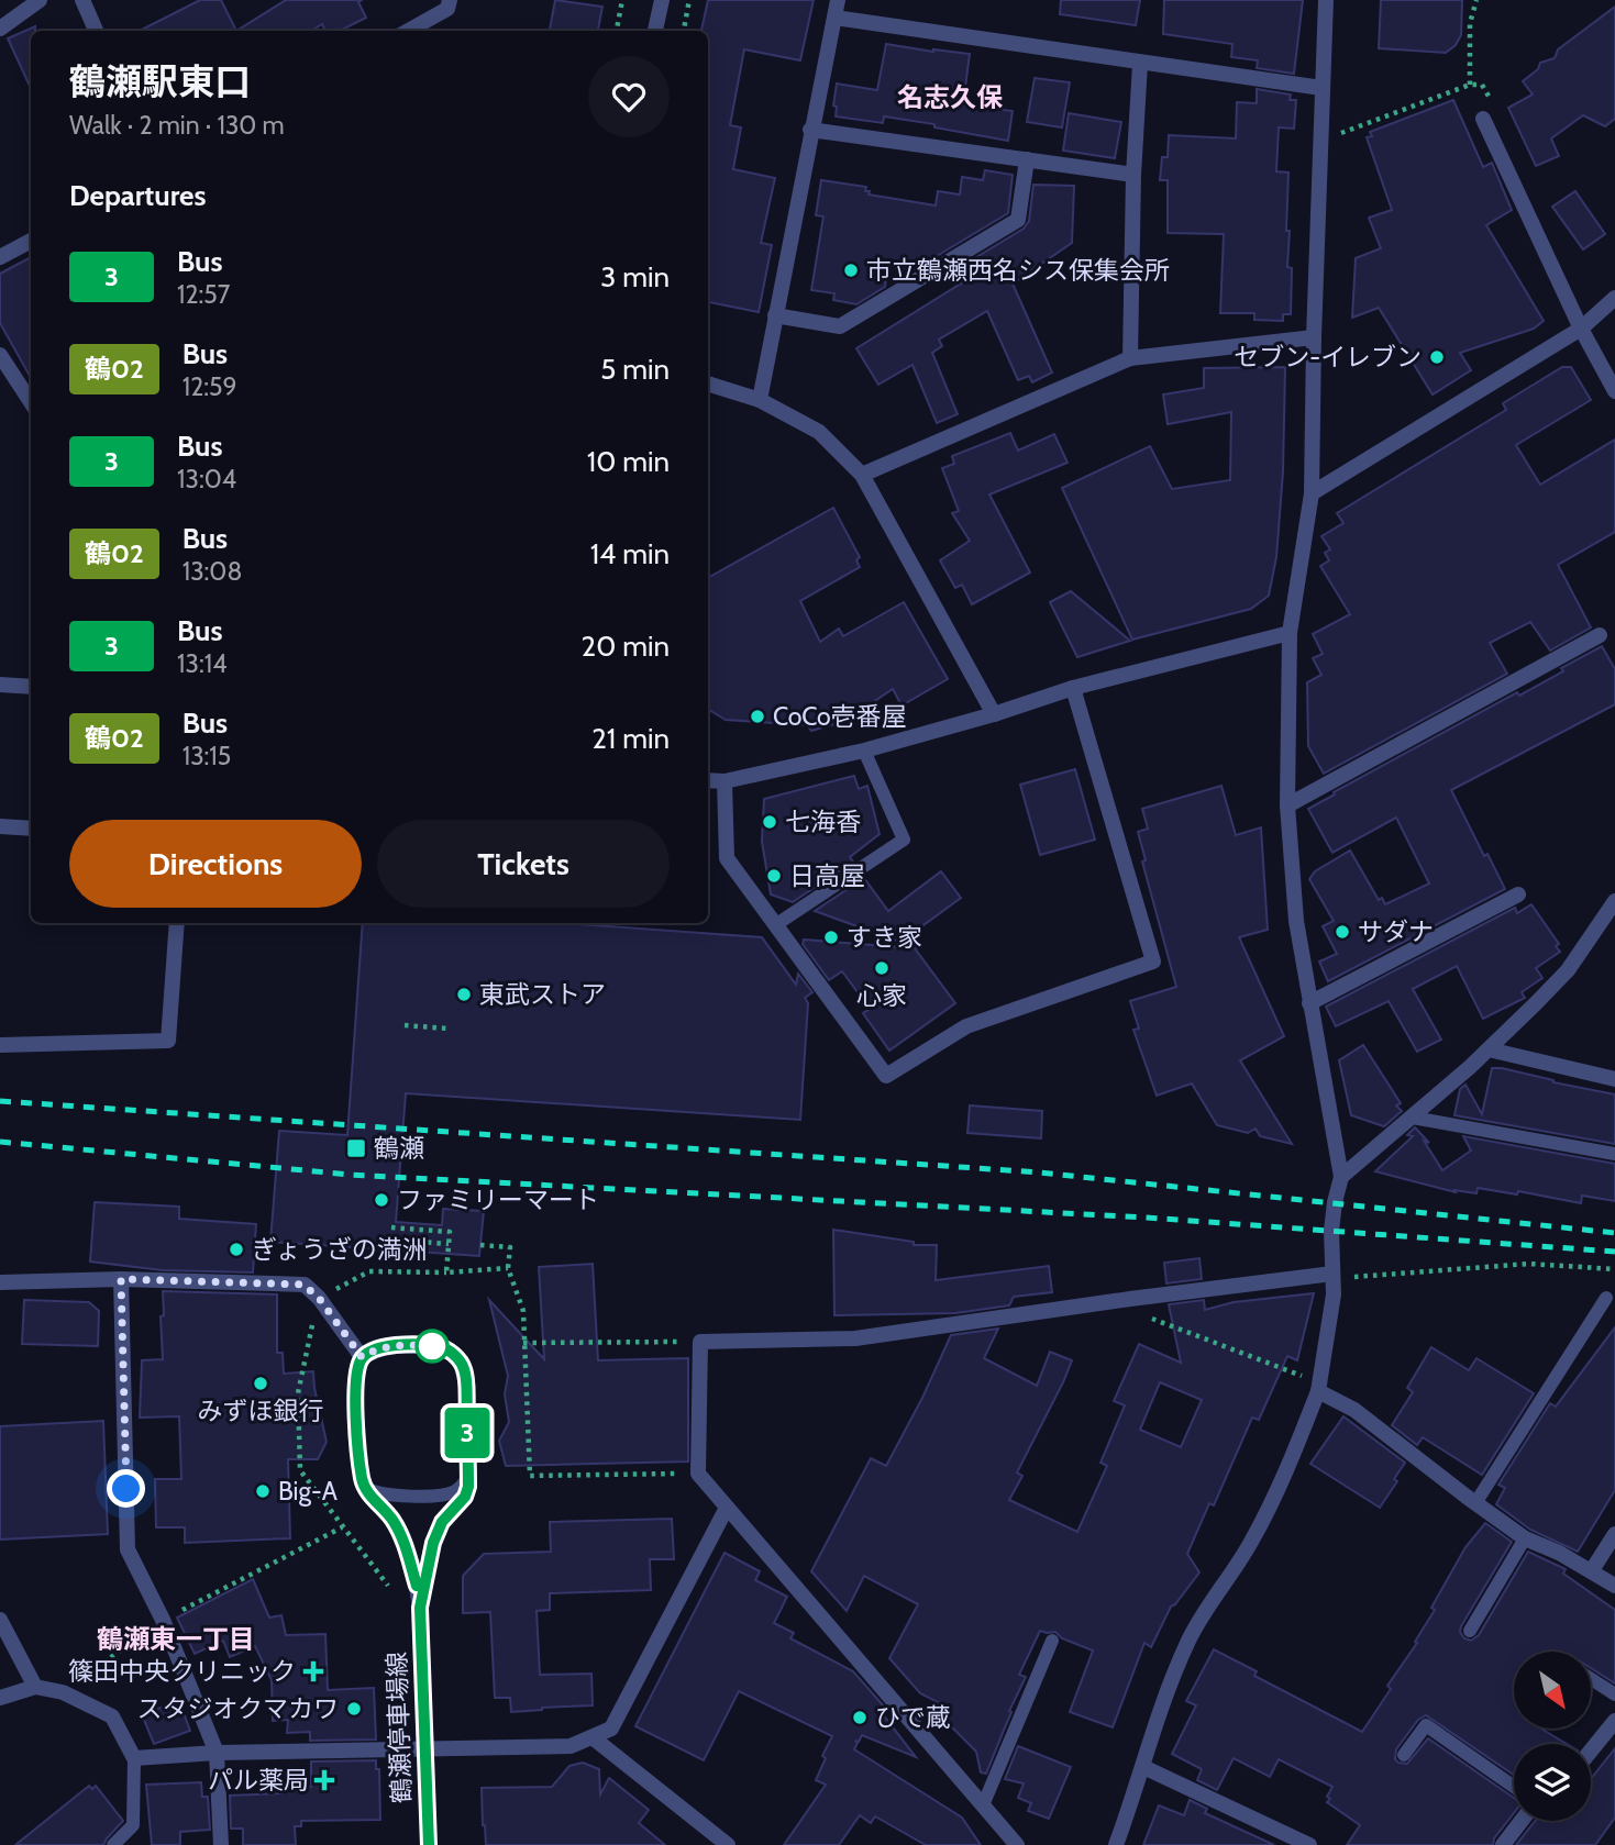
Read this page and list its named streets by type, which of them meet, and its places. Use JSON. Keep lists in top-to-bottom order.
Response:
{
  "streets": {
    "main road": ["鶴瀬停車場線"]
  },
  "districts": ["名志久保", "鶴瀬東一丁目"],
  "places": {
    "other": [
      "市立鶴瀬西名シス保集会所",
      "セブン-イレブン",
      "CoCo壱番屋",
      "七海香",
      "日高屋",
      "サダナ",
      "すき家",
      "心家",
      "東武ストア",
      "ファミリーマート",
      "ぎょうざの満洲",
      "みずほ銀行",
      "Big-A",
      "スタジオクマカワ",
      "ひで蔵"
    ],
    "transit": ["鶴瀬"],
    "health": ["篠田中央クリニック", "パル薬局"]
  },
  "lines": ["bus line 3"],
  "north": "bottom right",
  "page": {
    "on_map": "3",
    "heading": [
      ["鶴瀬駅東口", "Walk · 2 min · 130 m"],
      "Departures"
    ],
    "list": [
      {
        "mark": "3",
        "name": "Bus",
        "note": "12:57",
        "value": "3 min"
      },
      {
        "mark": "鶴02",
        "name": "Bus",
        "note": "12:59",
        "value": "5 min"
      },
      {
        "mark": "3",
        "name": "Bus",
        "note": "13:04",
        "value": "10 min"
      },
      {
        "mark": "鶴02",
        "name": "Bus",
        "note": "13:08",
        "value": "14 min"
      },
      {
        "mark": "3",
        "name": "Bus",
        "note": "13:14",
        "value": "20 min"
      },
      {
        "mark": "鶴02",
        "name": "Bus",
        "note": "13:15",
        "value": "21 min"
      }
    ],
    "buttons": ["Directions", "Tickets"]
  }
}
